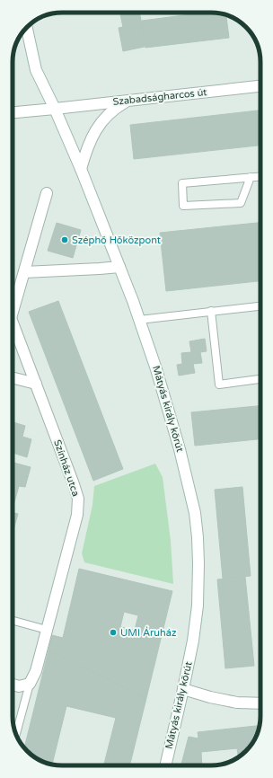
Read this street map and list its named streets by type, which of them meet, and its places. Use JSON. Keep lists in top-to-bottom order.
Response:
{
  "streets": {
    "street": ["Szabadságharcos út", "Mátyás király körút", "Színház utca"]
  },
  "crossings": [
    ["Szabadságharcos út", "Mátyás király körút"]
  ],
  "places": ["Széphő Hőközpont", "UMI Áruház"]
}
